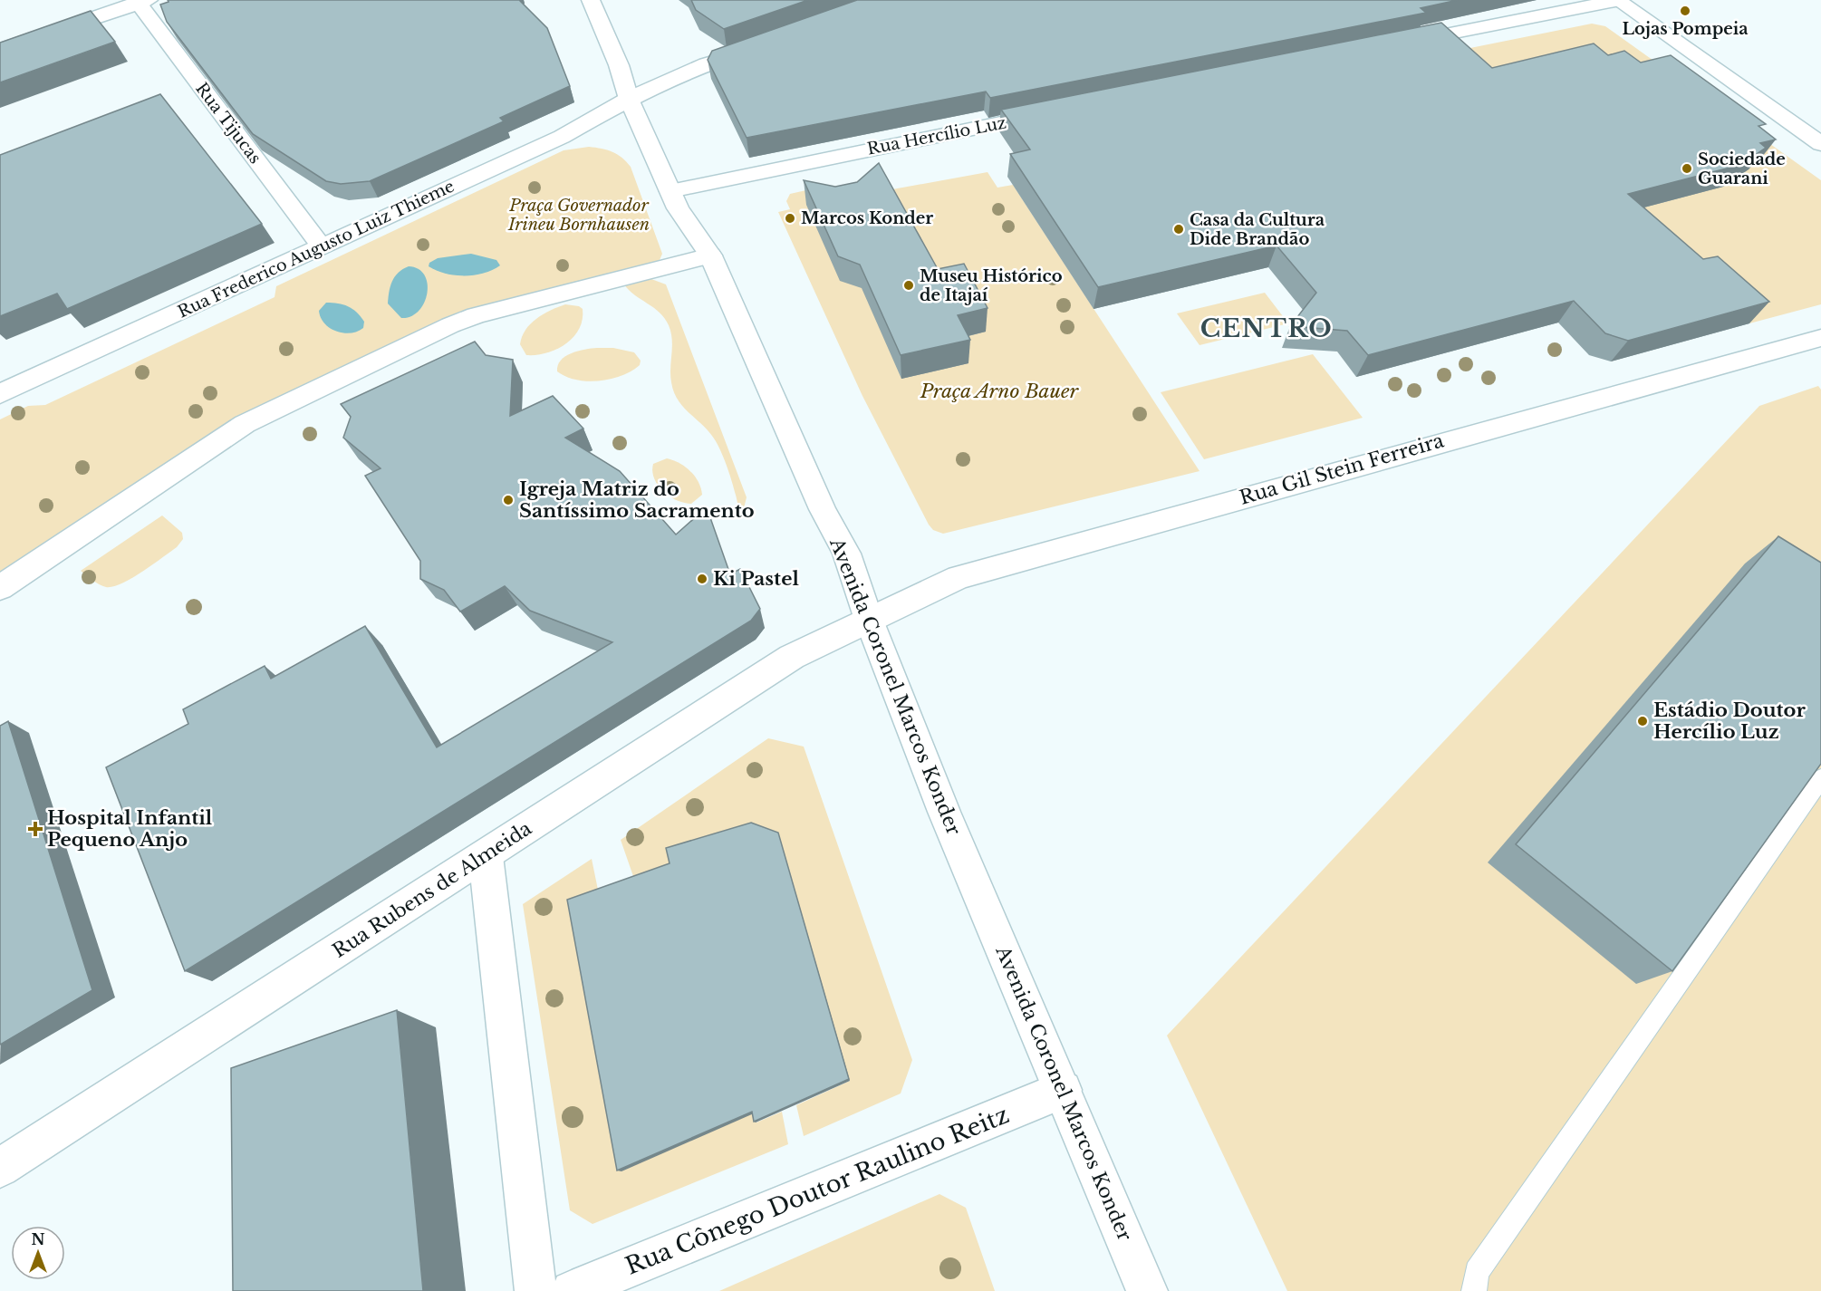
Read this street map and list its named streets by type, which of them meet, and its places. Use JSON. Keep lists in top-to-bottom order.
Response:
{
  "streets": {
    "main road": [
      "Rua Tijucas",
      "Rua Hercílio Luz",
      "Rua Frederico Augusto Luiz Thieme",
      "Rua Gil Stein Ferreira",
      "Avenida Coronel Marcos Konder",
      "Rua Rubens de Almeida",
      "Rua Cônego Doutor Raulino Reitz"
    ]
  },
  "crossings": [
    ["Rua Tijucas", "Rua Frederico Augusto Luiz Thieme"],
    ["Rua Hercílio Luz", "Avenida Coronel Marcos Konder"],
    ["Rua Frederico Augusto Luiz Thieme", "Avenida Coronel Marcos Konder"],
    ["Rua Gil Stein Ferreira", "Avenida Coronel Marcos Konder"],
    ["Rua Gil Stein Ferreira", "Rua Rubens de Almeida"],
    ["Avenida Coronel Marcos Konder", "Rua Rubens de Almeida"],
    ["Avenida Coronel Marcos Konder", "Rua Cônego Doutor Raulino Reitz"]
  ],
  "districts": ["CENTRO"],
  "parks": ["Praça Governador Irineu Bornhausen", "Praça Arno Bauer"],
  "places": {
    "other": [
      "Lojas Pompeia",
      "Sociedade Guarani",
      "Marcos Konder",
      "Casa da Cultura Dide Brandão",
      "Museu Histórico de Itajaí",
      "Igreja Matriz do Santíssimo Sacramento",
      "Ki Pastel",
      "Estádio Doutor Hercílio Luz"
    ],
    "health": ["Hospital Infantil Pequeno Anjo"]
  },
  "north": "top"
}
